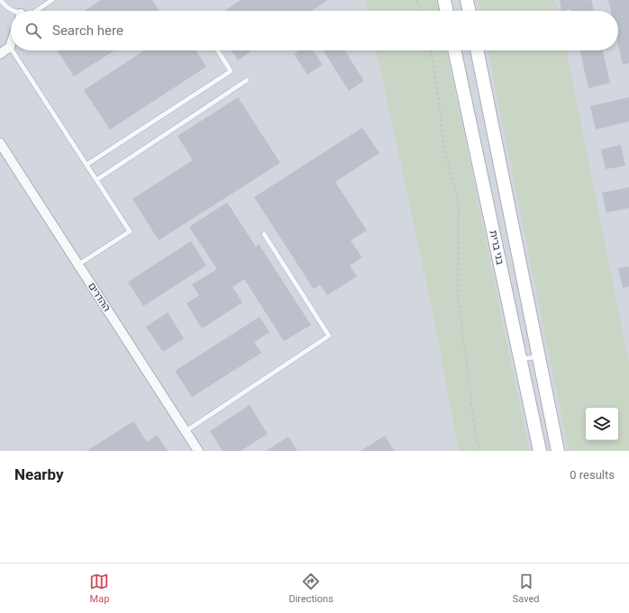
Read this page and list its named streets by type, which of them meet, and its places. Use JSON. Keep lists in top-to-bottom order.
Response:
{
  "streets": {
    "main road": ["בני ברית"],
    "street": ["ההדרים"]
  },
  "page": {
    "search": "Search here",
    "heading": ["Nearby", "0 results"],
    "nav": ["Map", "Directions", "Saved"]
  }
}
